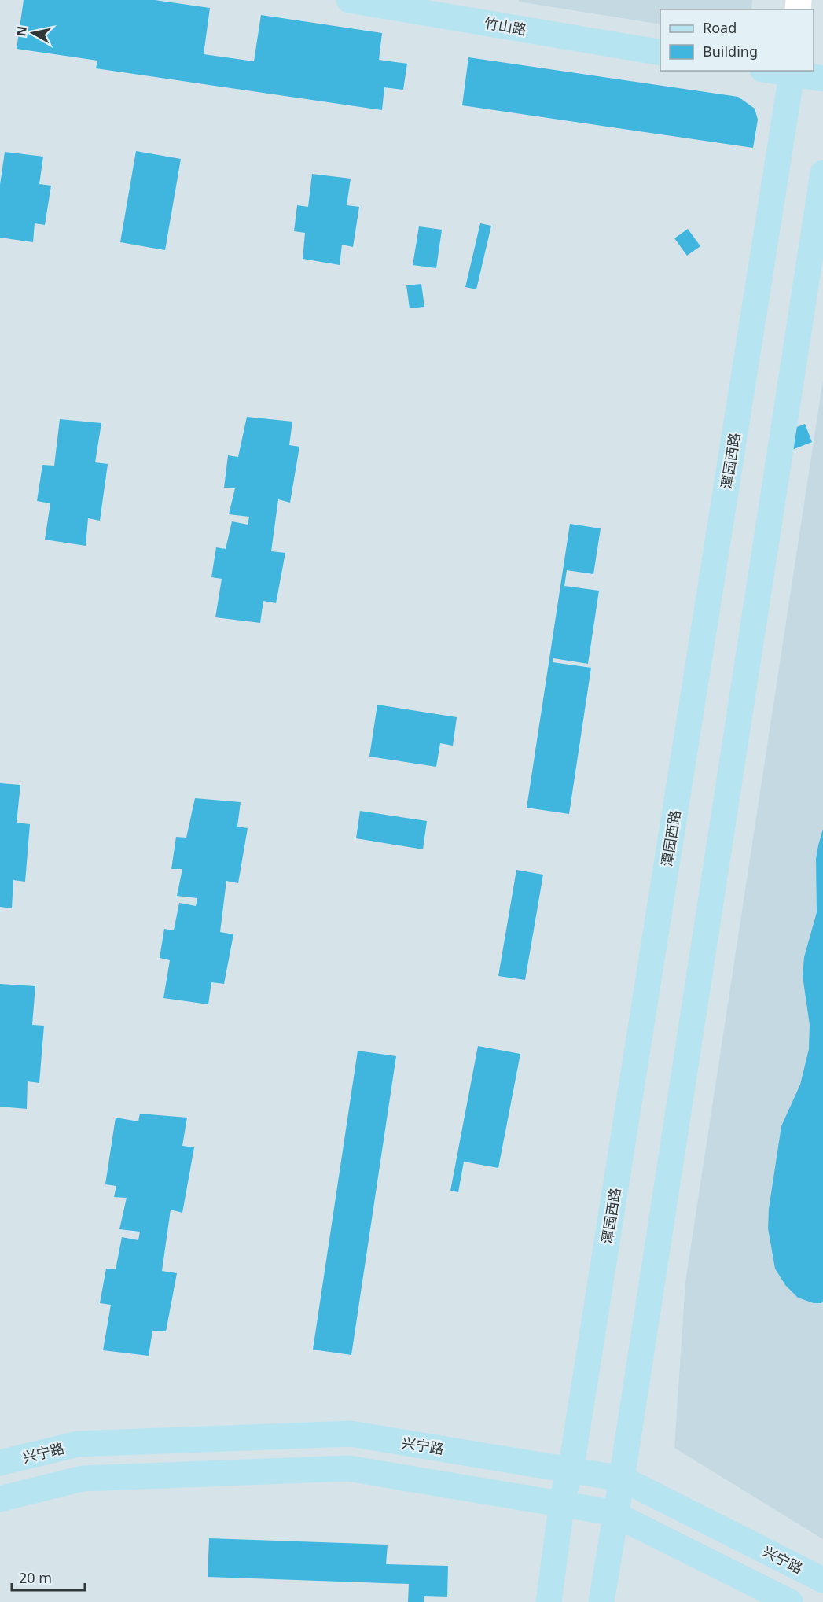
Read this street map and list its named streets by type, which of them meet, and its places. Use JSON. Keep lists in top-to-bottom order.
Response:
{
  "streets": {
    "street": ["竹山路", "潭园西路", "兴宁路"]
  },
  "crossings": [
    ["潭园西路", "兴宁路"]
  ],
  "legend": ["Road", "Building"],
  "scale_bar": "20 m",
  "north": "left"
}
